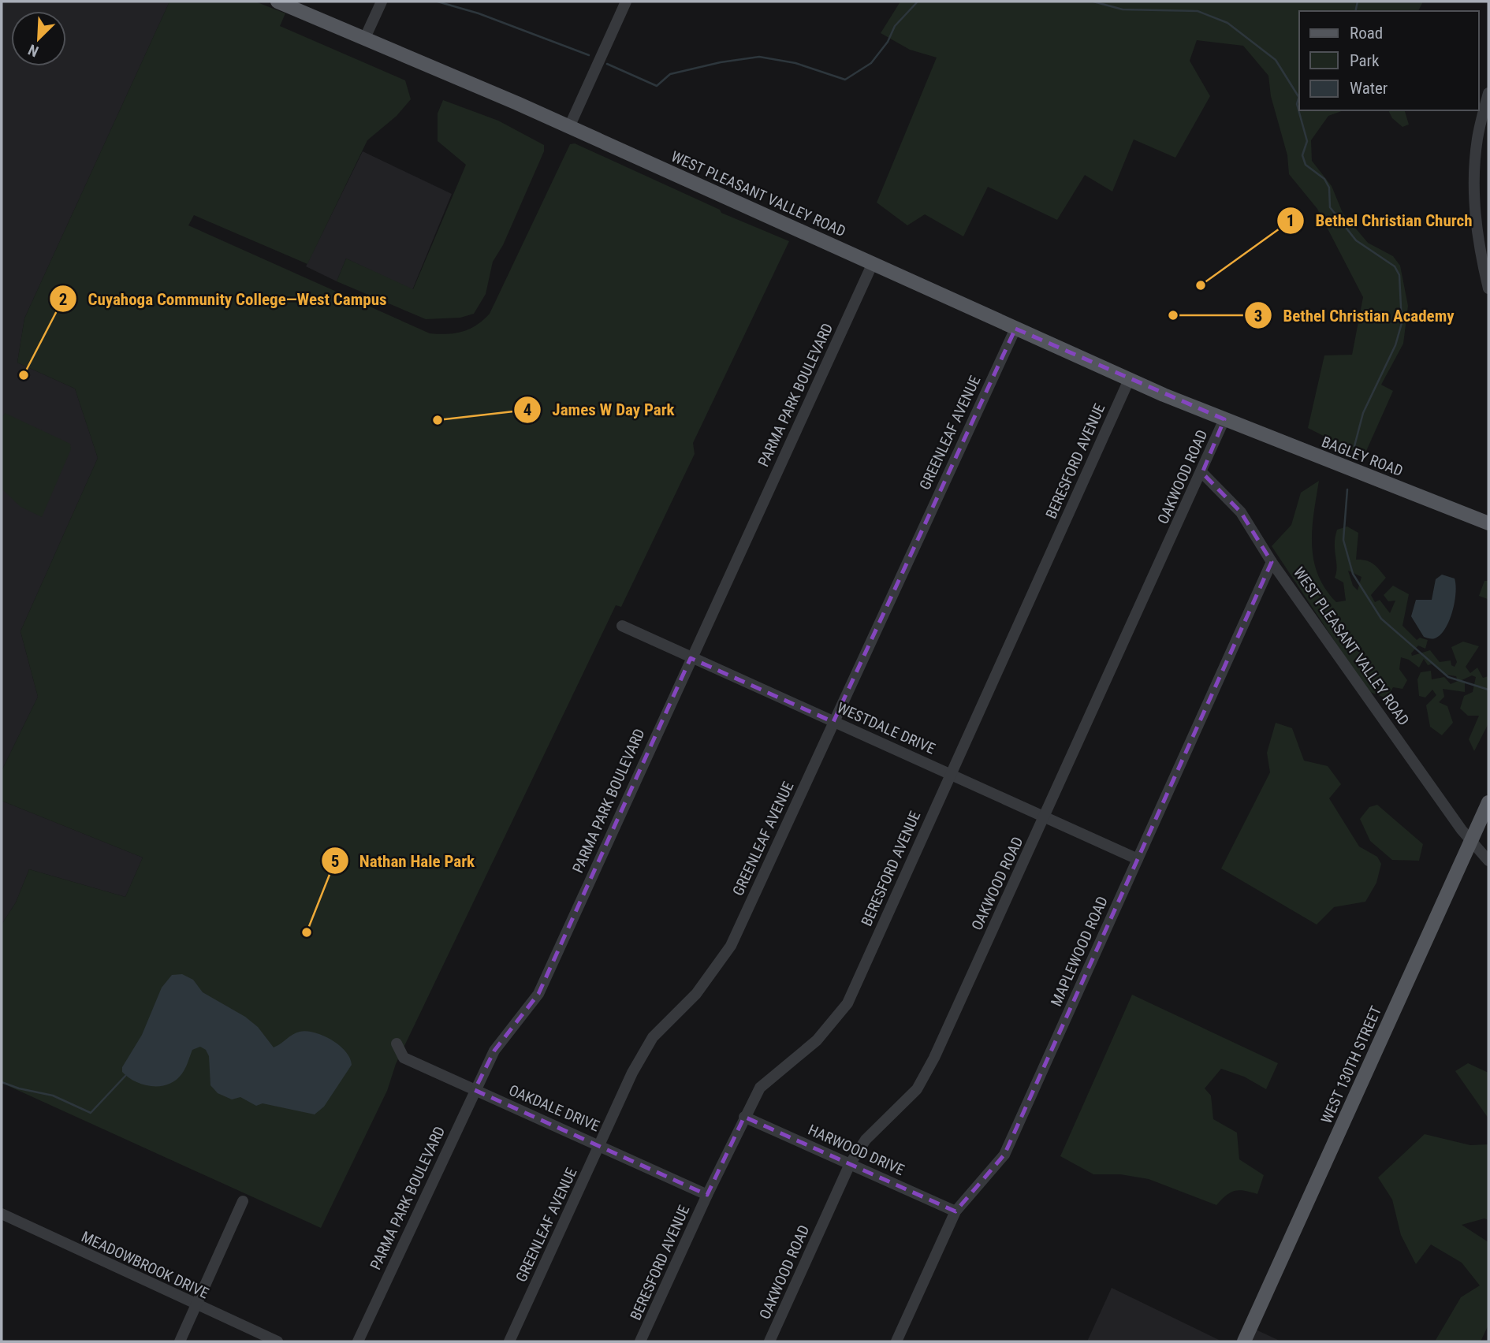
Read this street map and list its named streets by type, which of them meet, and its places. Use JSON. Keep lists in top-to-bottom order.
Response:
{
  "streets": {
    "main road": ["WEST PLEASANT VALLEY ROAD", "BAGLEY ROAD", "WEST 130TH STREET"],
    "street": [
      "PARMA PARK BOULEVARD",
      "GREENLEAF AVENUE",
      "BERESFORD AVENUE",
      "OAKWOOD ROAD",
      "WESTDALE DRIVE",
      "MAPLEWOOD ROAD",
      "OAKDALE DRIVE",
      "HARWOOD DRIVE",
      "MEADOWBROOK DRIVE"
    ]
  },
  "crossings": [
    ["WEST PLEASANT VALLEY ROAD", "PARMA PARK BOULEVARD"],
    ["WEST PLEASANT VALLEY ROAD", "GREENLEAF AVENUE"],
    ["WEST PLEASANT VALLEY ROAD", "BAGLEY ROAD"],
    ["WEST PLEASANT VALLEY ROAD", "BERESFORD AVENUE"],
    ["WEST PLEASANT VALLEY ROAD", "OAKWOOD ROAD"],
    ["WEST PLEASANT VALLEY ROAD", "MAPLEWOOD ROAD"],
    ["WEST PLEASANT VALLEY ROAD", "WEST 130TH STREET"],
    ["PARMA PARK BOULEVARD", "WESTDALE DRIVE"],
    ["PARMA PARK BOULEVARD", "OAKDALE DRIVE"],
    ["GREENLEAF AVENUE", "WESTDALE DRIVE"],
    ["GREENLEAF AVENUE", "OAKDALE DRIVE"],
    ["BAGLEY ROAD", "OAKWOOD ROAD"],
    ["BERESFORD AVENUE", "WESTDALE DRIVE"],
    ["BERESFORD AVENUE", "OAKDALE DRIVE"],
    ["BERESFORD AVENUE", "HARWOOD DRIVE"],
    ["OAKWOOD ROAD", "WESTDALE DRIVE"],
    ["OAKWOOD ROAD", "HARWOOD DRIVE"],
    ["WESTDALE DRIVE", "MAPLEWOOD ROAD"],
    ["MAPLEWOOD ROAD", "HARWOOD DRIVE"]
  ],
  "places": [
    "Bethel Christian Church",
    "Bethel Christian Academy",
    "Cuyahoga Community College—West Campus",
    "James W Day Park",
    "Nathan Hale Park"
  ],
  "legend": ["Road", "Park", "Water"],
  "north": "bottom left"
}
